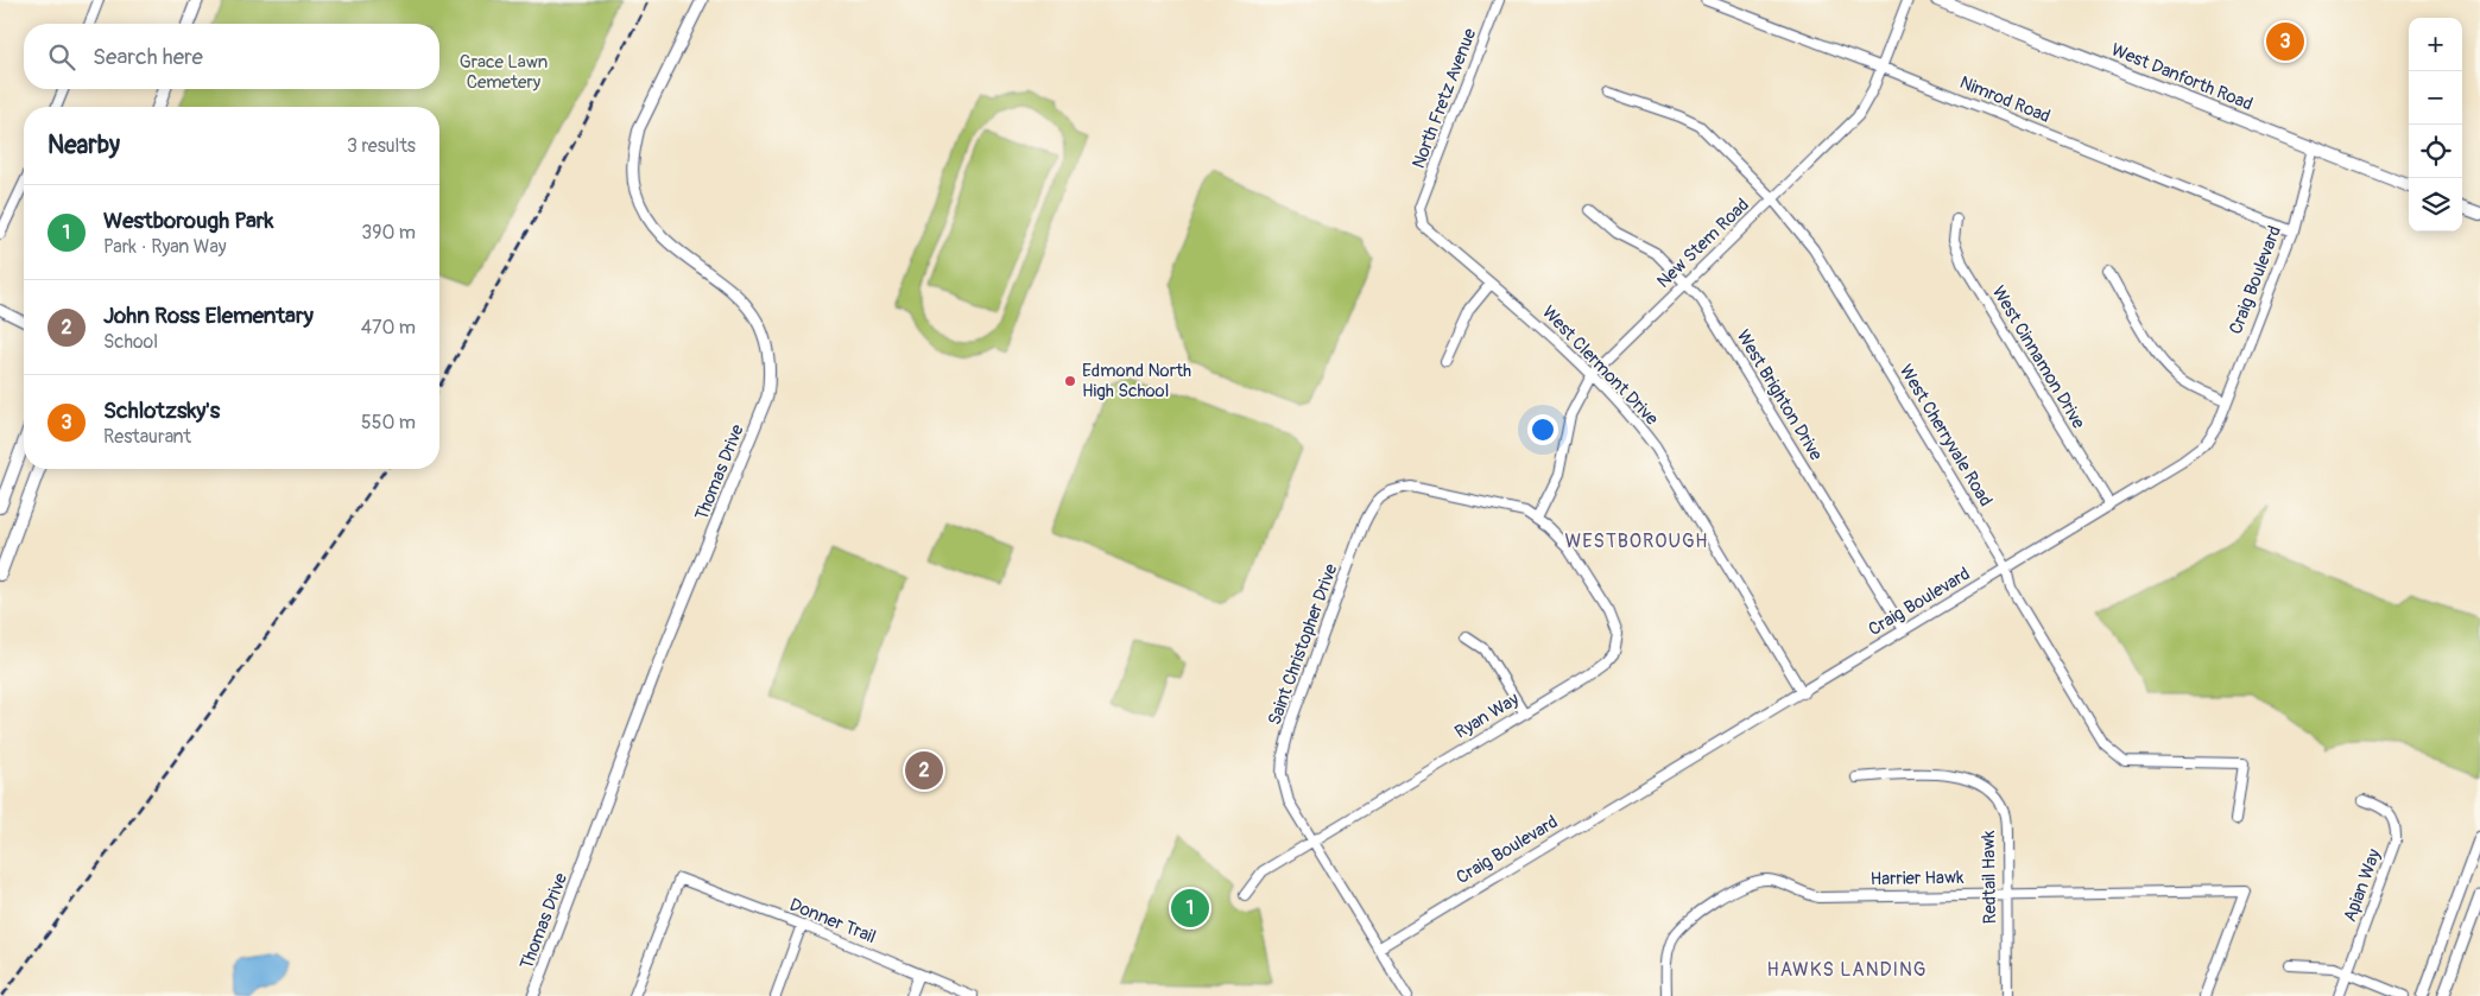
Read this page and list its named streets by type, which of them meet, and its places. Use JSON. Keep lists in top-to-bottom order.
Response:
{
  "streets": {
    "main road": ["West Danforth Road"],
    "street": [
      "North Fretz Avenue",
      "Nimrod Road",
      "New Stem Road",
      "Craig Boulevard",
      "West Cinnamon Drive",
      "West Clermont Drive",
      "West Brighton Drive",
      "West Cherryvale Road",
      "Thomas Drive",
      "Saint Christopher Drive",
      "Ryan Way",
      "Redtail Hawk",
      "Harrier Hawk",
      "Apian Way",
      "Donner Trail"
    ]
  },
  "crossings": [
    ["West Danforth Road", "Craig Boulevard"],
    ["North Fretz Avenue", "West Clermont Drive"],
    ["Nimrod Road", "New Stem Road"],
    ["Nimrod Road", "Craig Boulevard"],
    ["New Stem Road", "West Clermont Drive"],
    ["New Stem Road", "West Brighton Drive"],
    ["New Stem Road", "West Cherryvale Road"],
    ["New Stem Road", "Saint Christopher Drive"],
    ["New Stem Road", "Ryan Way"],
    ["Craig Boulevard", "West Cinnamon Drive"],
    ["Craig Boulevard", "West Clermont Drive"],
    ["Craig Boulevard", "West Brighton Drive"],
    ["Craig Boulevard", "West Cherryvale Road"],
    ["Craig Boulevard", "Saint Christopher Drive"],
    ["Saint Christopher Drive", "Ryan Way"],
    ["Redtail Hawk", "Harrier Hawk"]
  ],
  "districts": ["WESTBOROUGH", "HAWKS LANDING"],
  "parks": ["Grace Lawn Cemetery"],
  "places": ["Edmond North High School"],
  "page": {
    "map_buttons": ["+", "−"],
    "pins": ["3", "2", "1"],
    "search": "Search here",
    "heading": ["Nearby", "3 results"],
    "list": [
      {
        "mark": "1",
        "name": "Westborough Park",
        "note": "Park · Ryan Way",
        "value": "390 m"
      },
      {
        "mark": "2",
        "name": "John Ross Elementary",
        "note": "School",
        "value": "470 m"
      },
      {
        "mark": "3",
        "name": "Schlotzsky's",
        "note": "Restaurant",
        "value": "550 m"
      }
    ]
  }
}
